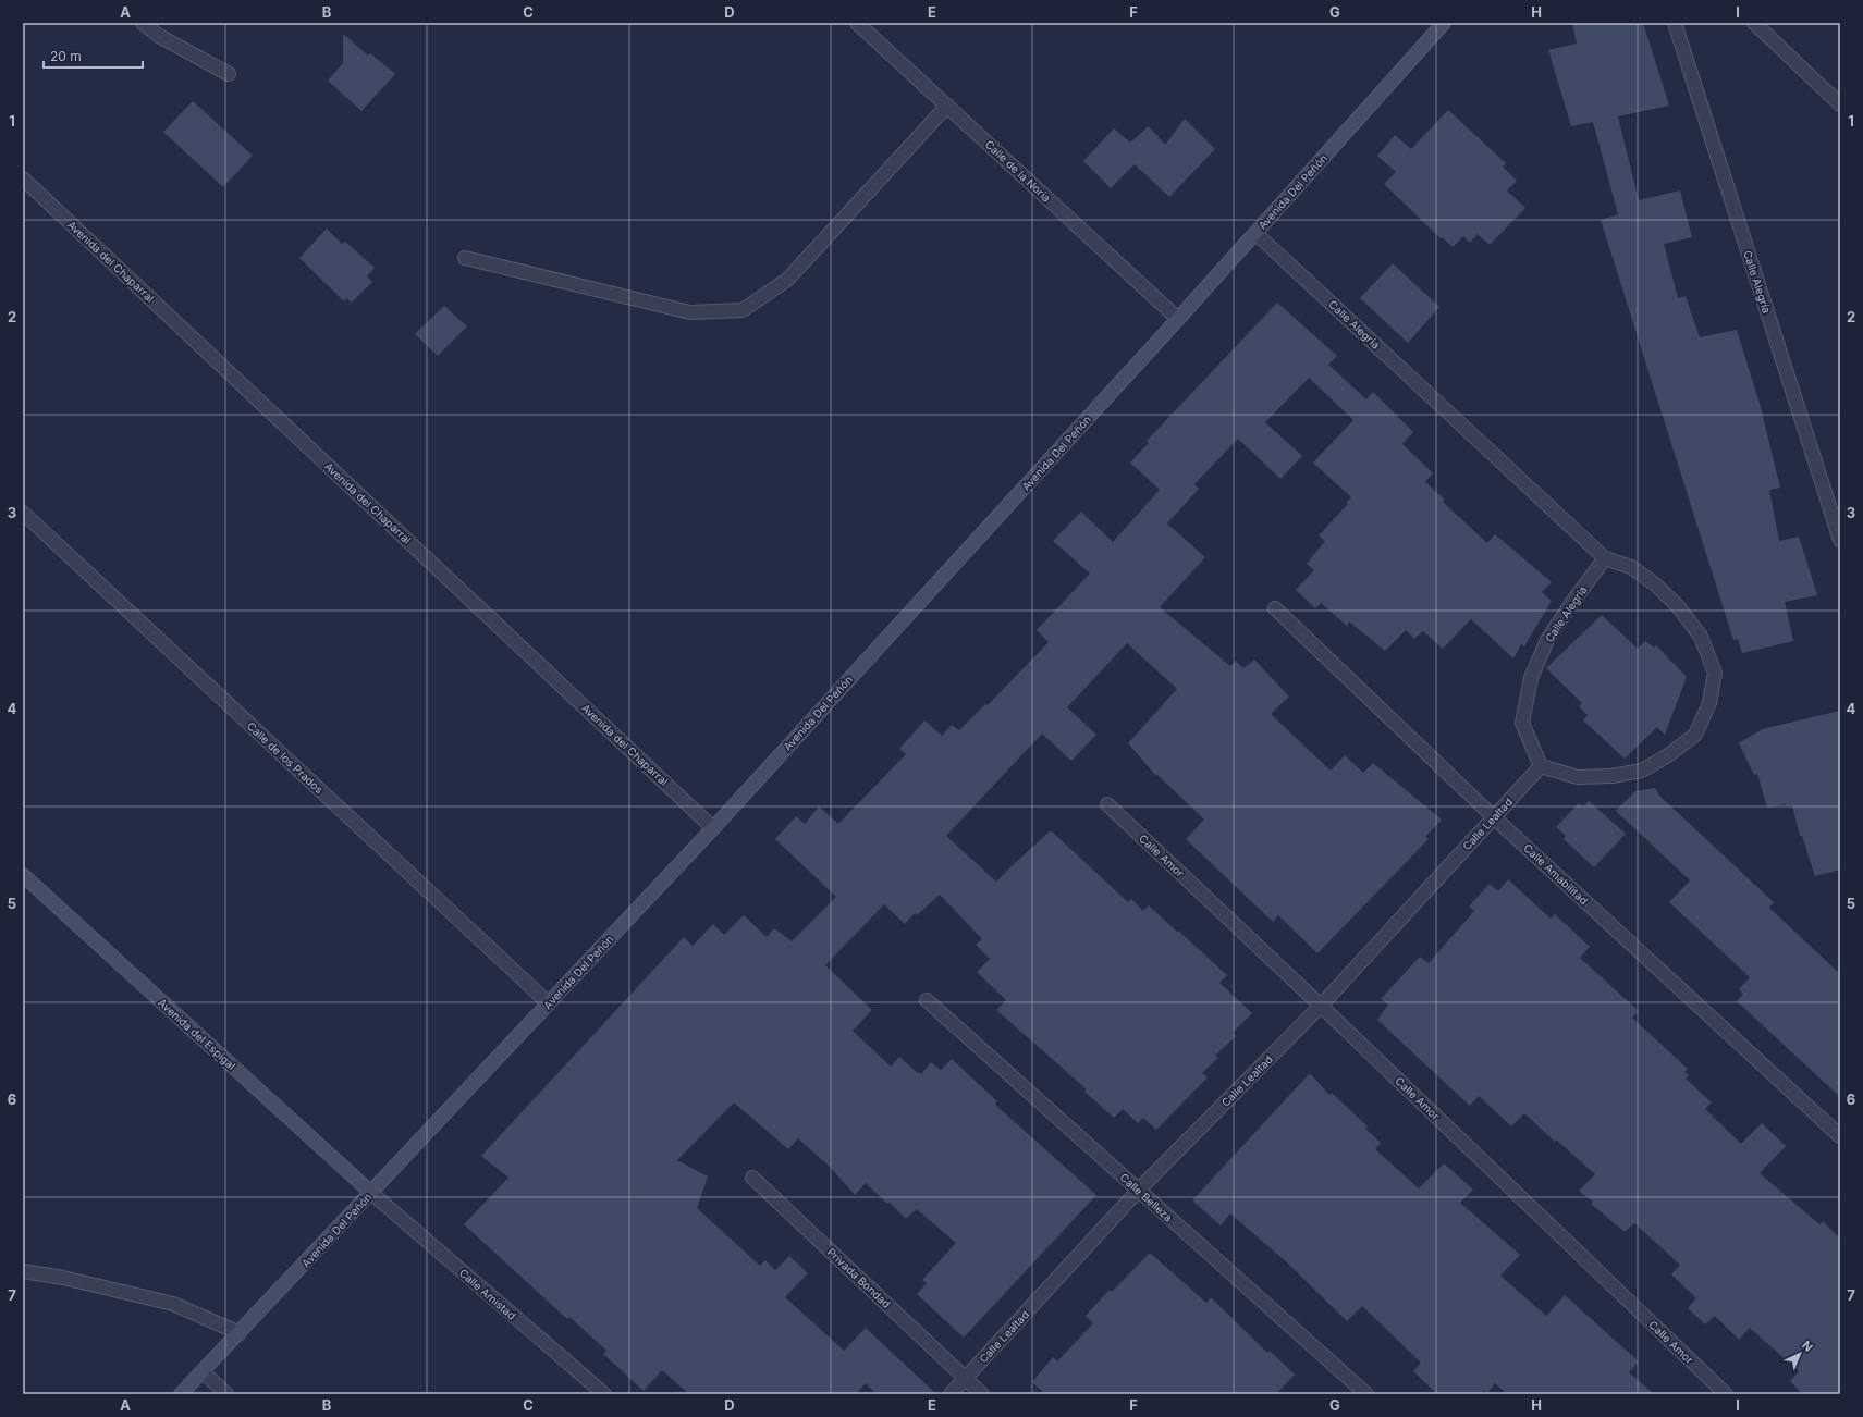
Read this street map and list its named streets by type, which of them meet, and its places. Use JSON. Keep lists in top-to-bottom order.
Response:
{
  "streets": {
    "street": [
      "Calle de la Noria",
      "Avenida Del Peñón",
      "Avenida del Chaparral",
      "Calle Alegría",
      "Calle de los Prados",
      "Calle Lealtad",
      "Calle Amor",
      "Calle Amabilitad",
      "Avenida del Espigal",
      "Calle Belleza",
      "Privada Bondad",
      "Calle Amistad"
    ]
  },
  "crossings": [
    ["Calle de la Noria", "Avenida Del Peñón"],
    ["Avenida Del Peñón", "Avenida del Chaparral"],
    ["Avenida Del Peñón", "Calle Alegría"],
    ["Avenida Del Peñón", "Calle de los Prados"],
    ["Avenida Del Peñón", "Avenida del Espigal"],
    ["Avenida Del Peñón", "Calle Amistad"],
    ["Calle Alegría", "Calle Lealtad"],
    ["Calle Lealtad", "Calle Amor"],
    ["Calle Lealtad", "Calle Amabilitad"],
    ["Calle Lealtad", "Calle Belleza"],
    ["Calle Lealtad", "Privada Bondad"],
    ["Avenida del Espigal", "Calle Amistad"]
  ],
  "scale_bar": "20 m",
  "north": "top right",
  "grid": {
    "columns": [
      "A",
      "B",
      "C",
      "D",
      "E",
      "F",
      "G",
      "H",
      "I"
    ],
    "rows": [
      "1",
      "2",
      "3",
      "4",
      "5",
      "6",
      "7"
    ]
  }
}
